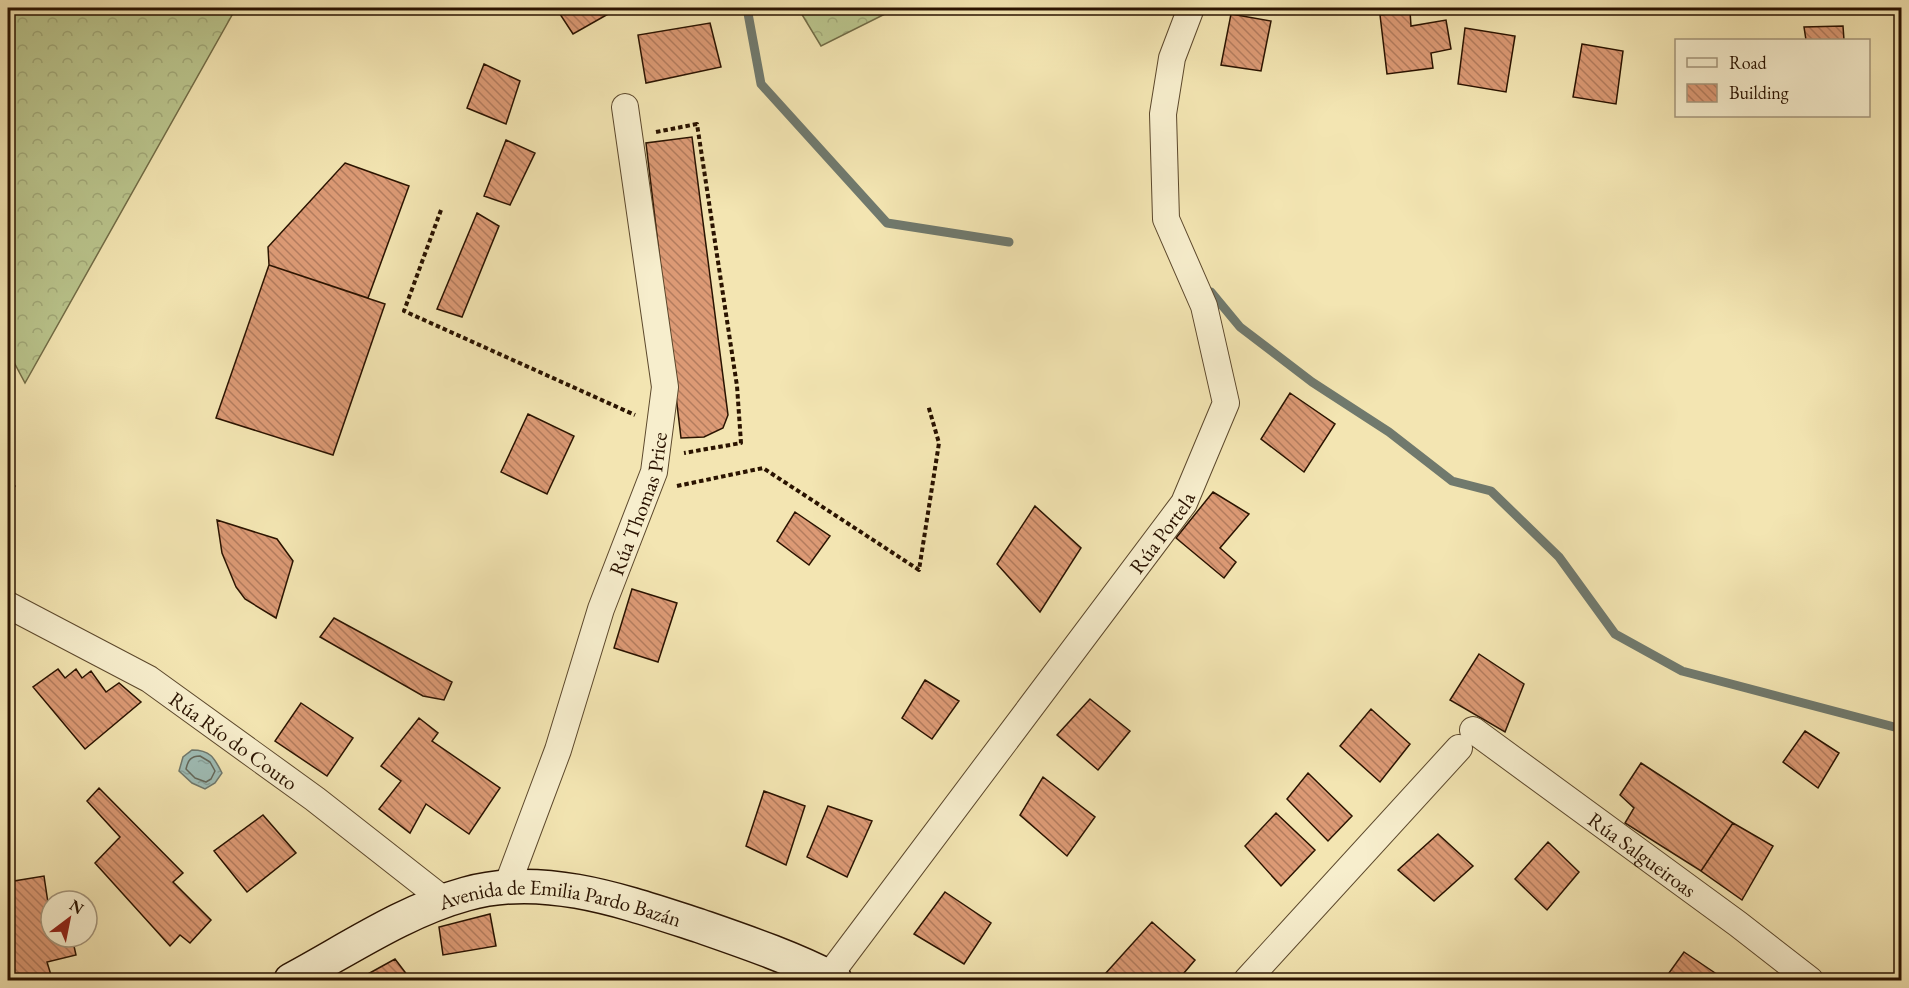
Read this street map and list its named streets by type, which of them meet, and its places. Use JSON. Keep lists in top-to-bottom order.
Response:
{
  "streets": {
    "street": [
      "Rúa Thomas Price",
      "Rúa Portela",
      "Rúa Río do Couto",
      "Rúa Salgueiroas",
      "Avenida de Emilia Pardo Bazán"
    ]
  },
  "crossings": [
    ["Rúa Thomas Price", "Avenida de Emilia Pardo Bazán"],
    ["Rúa Portela", "Avenida de Emilia Pardo Bazán"],
    ["Rúa Río do Couto", "Avenida de Emilia Pardo Bazán"]
  ],
  "legend": ["Road", "Building"],
  "north": "top right"
}
